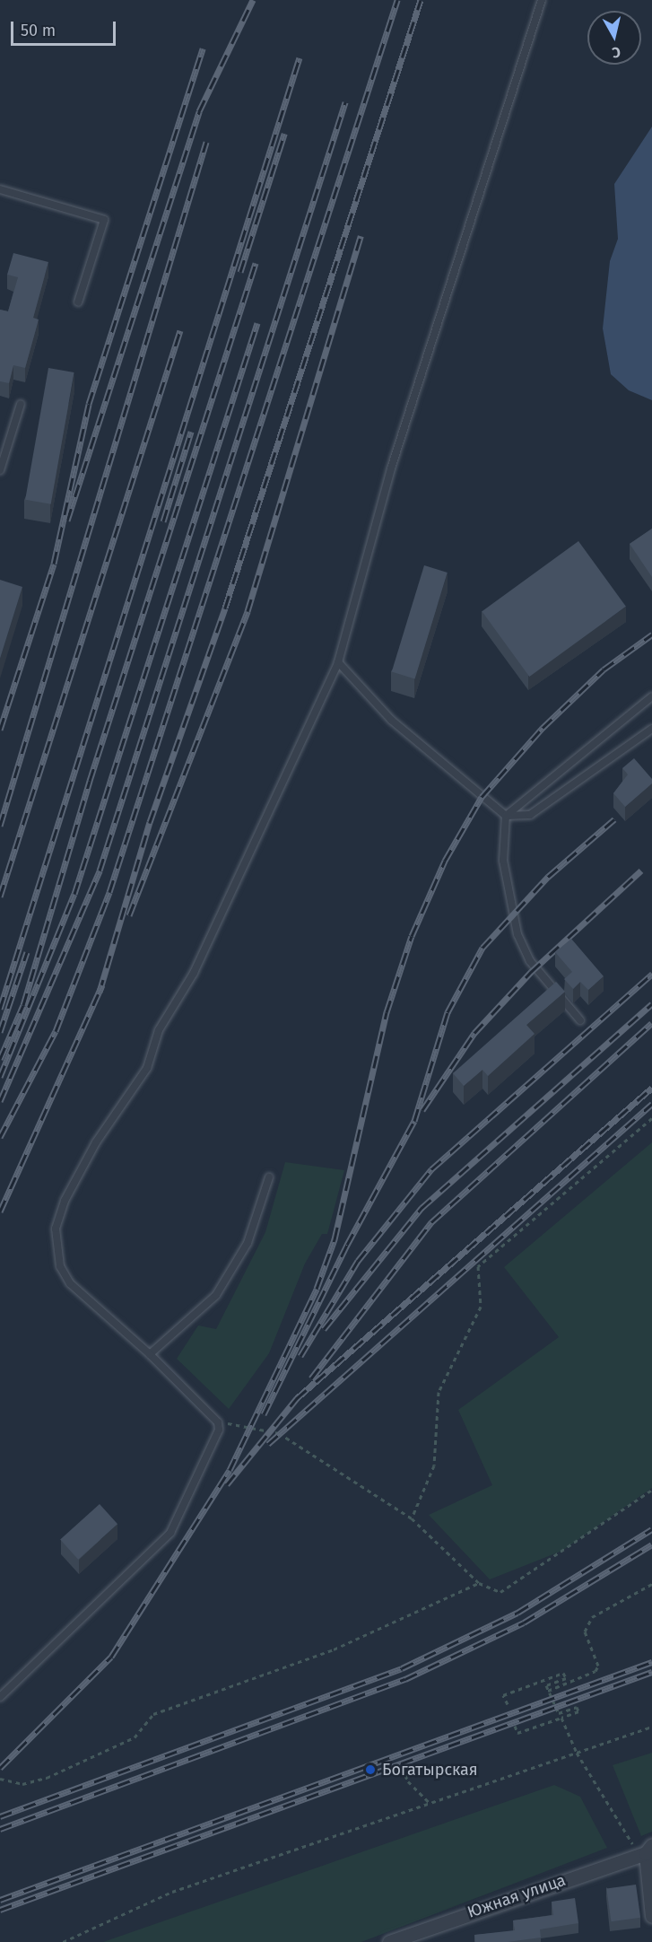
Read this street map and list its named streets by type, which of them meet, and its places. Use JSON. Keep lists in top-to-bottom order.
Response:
{
  "streets": {
    "street": ["Южная улица"]
  },
  "places": ["Богатырская"],
  "scale_bar": "50 m",
  "north": "bottom"
}
